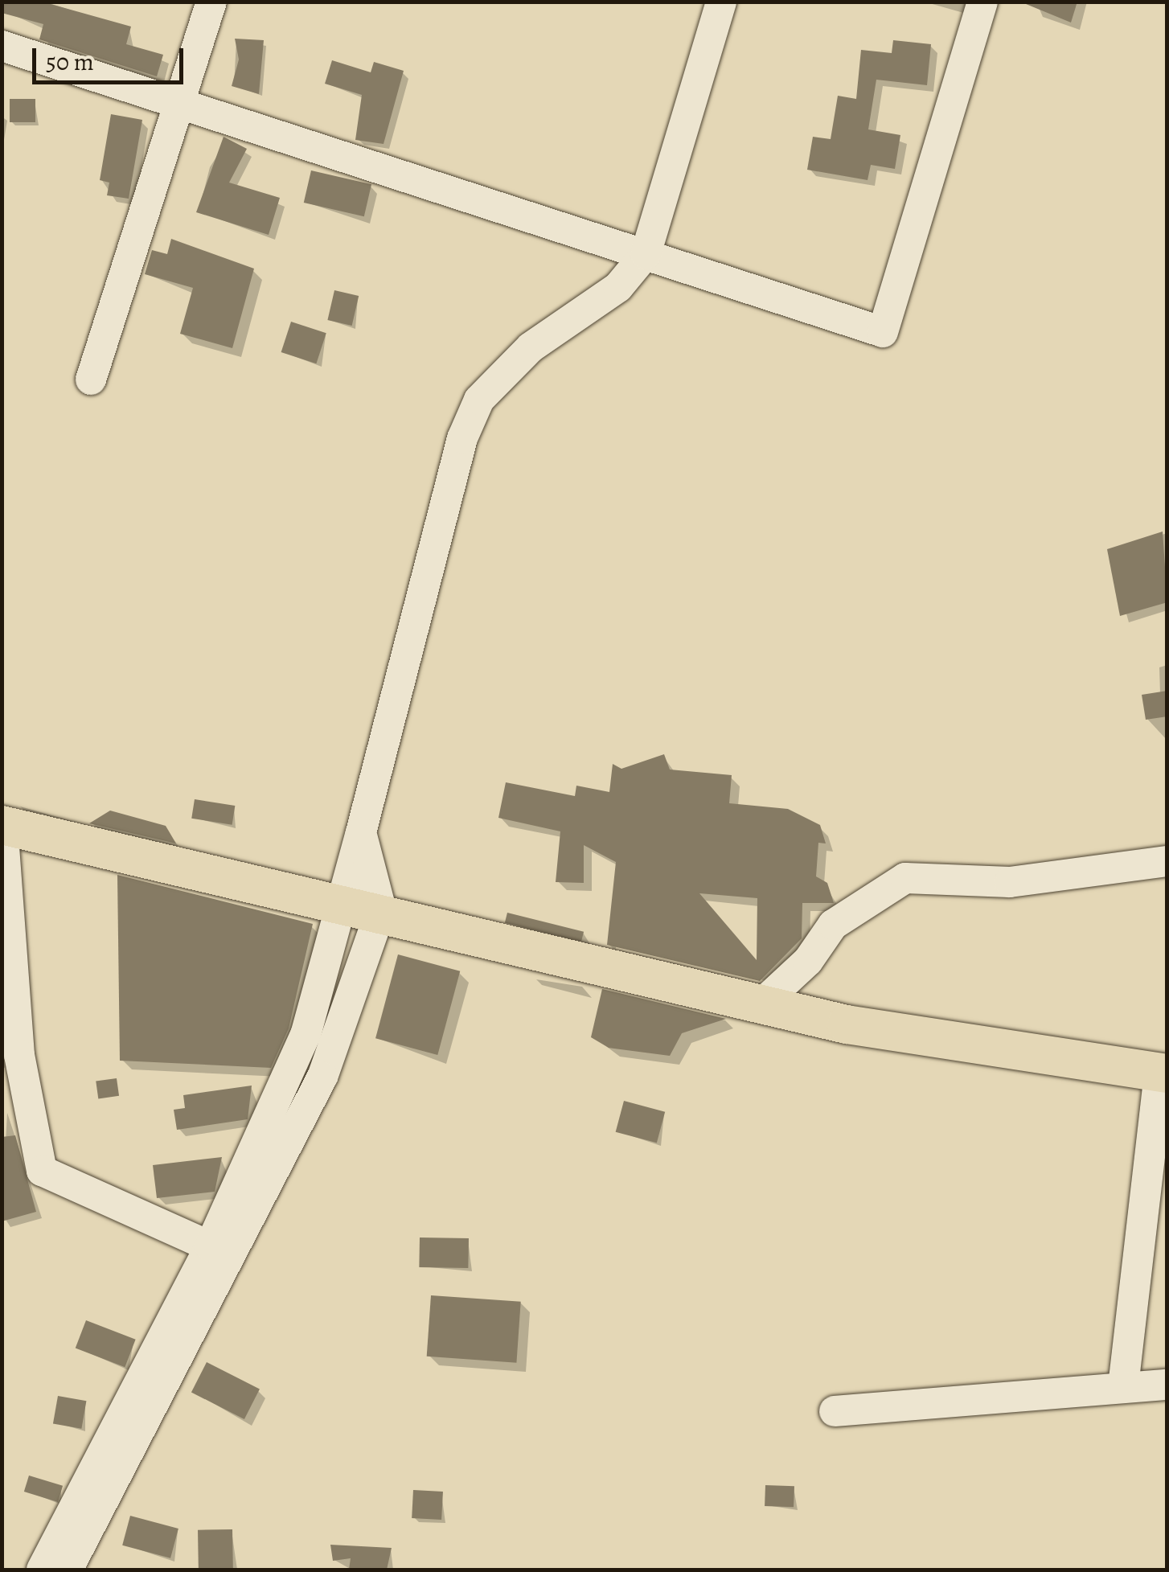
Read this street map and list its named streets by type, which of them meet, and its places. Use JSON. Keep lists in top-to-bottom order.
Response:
{
  "scale_bar": "50 m"
}
